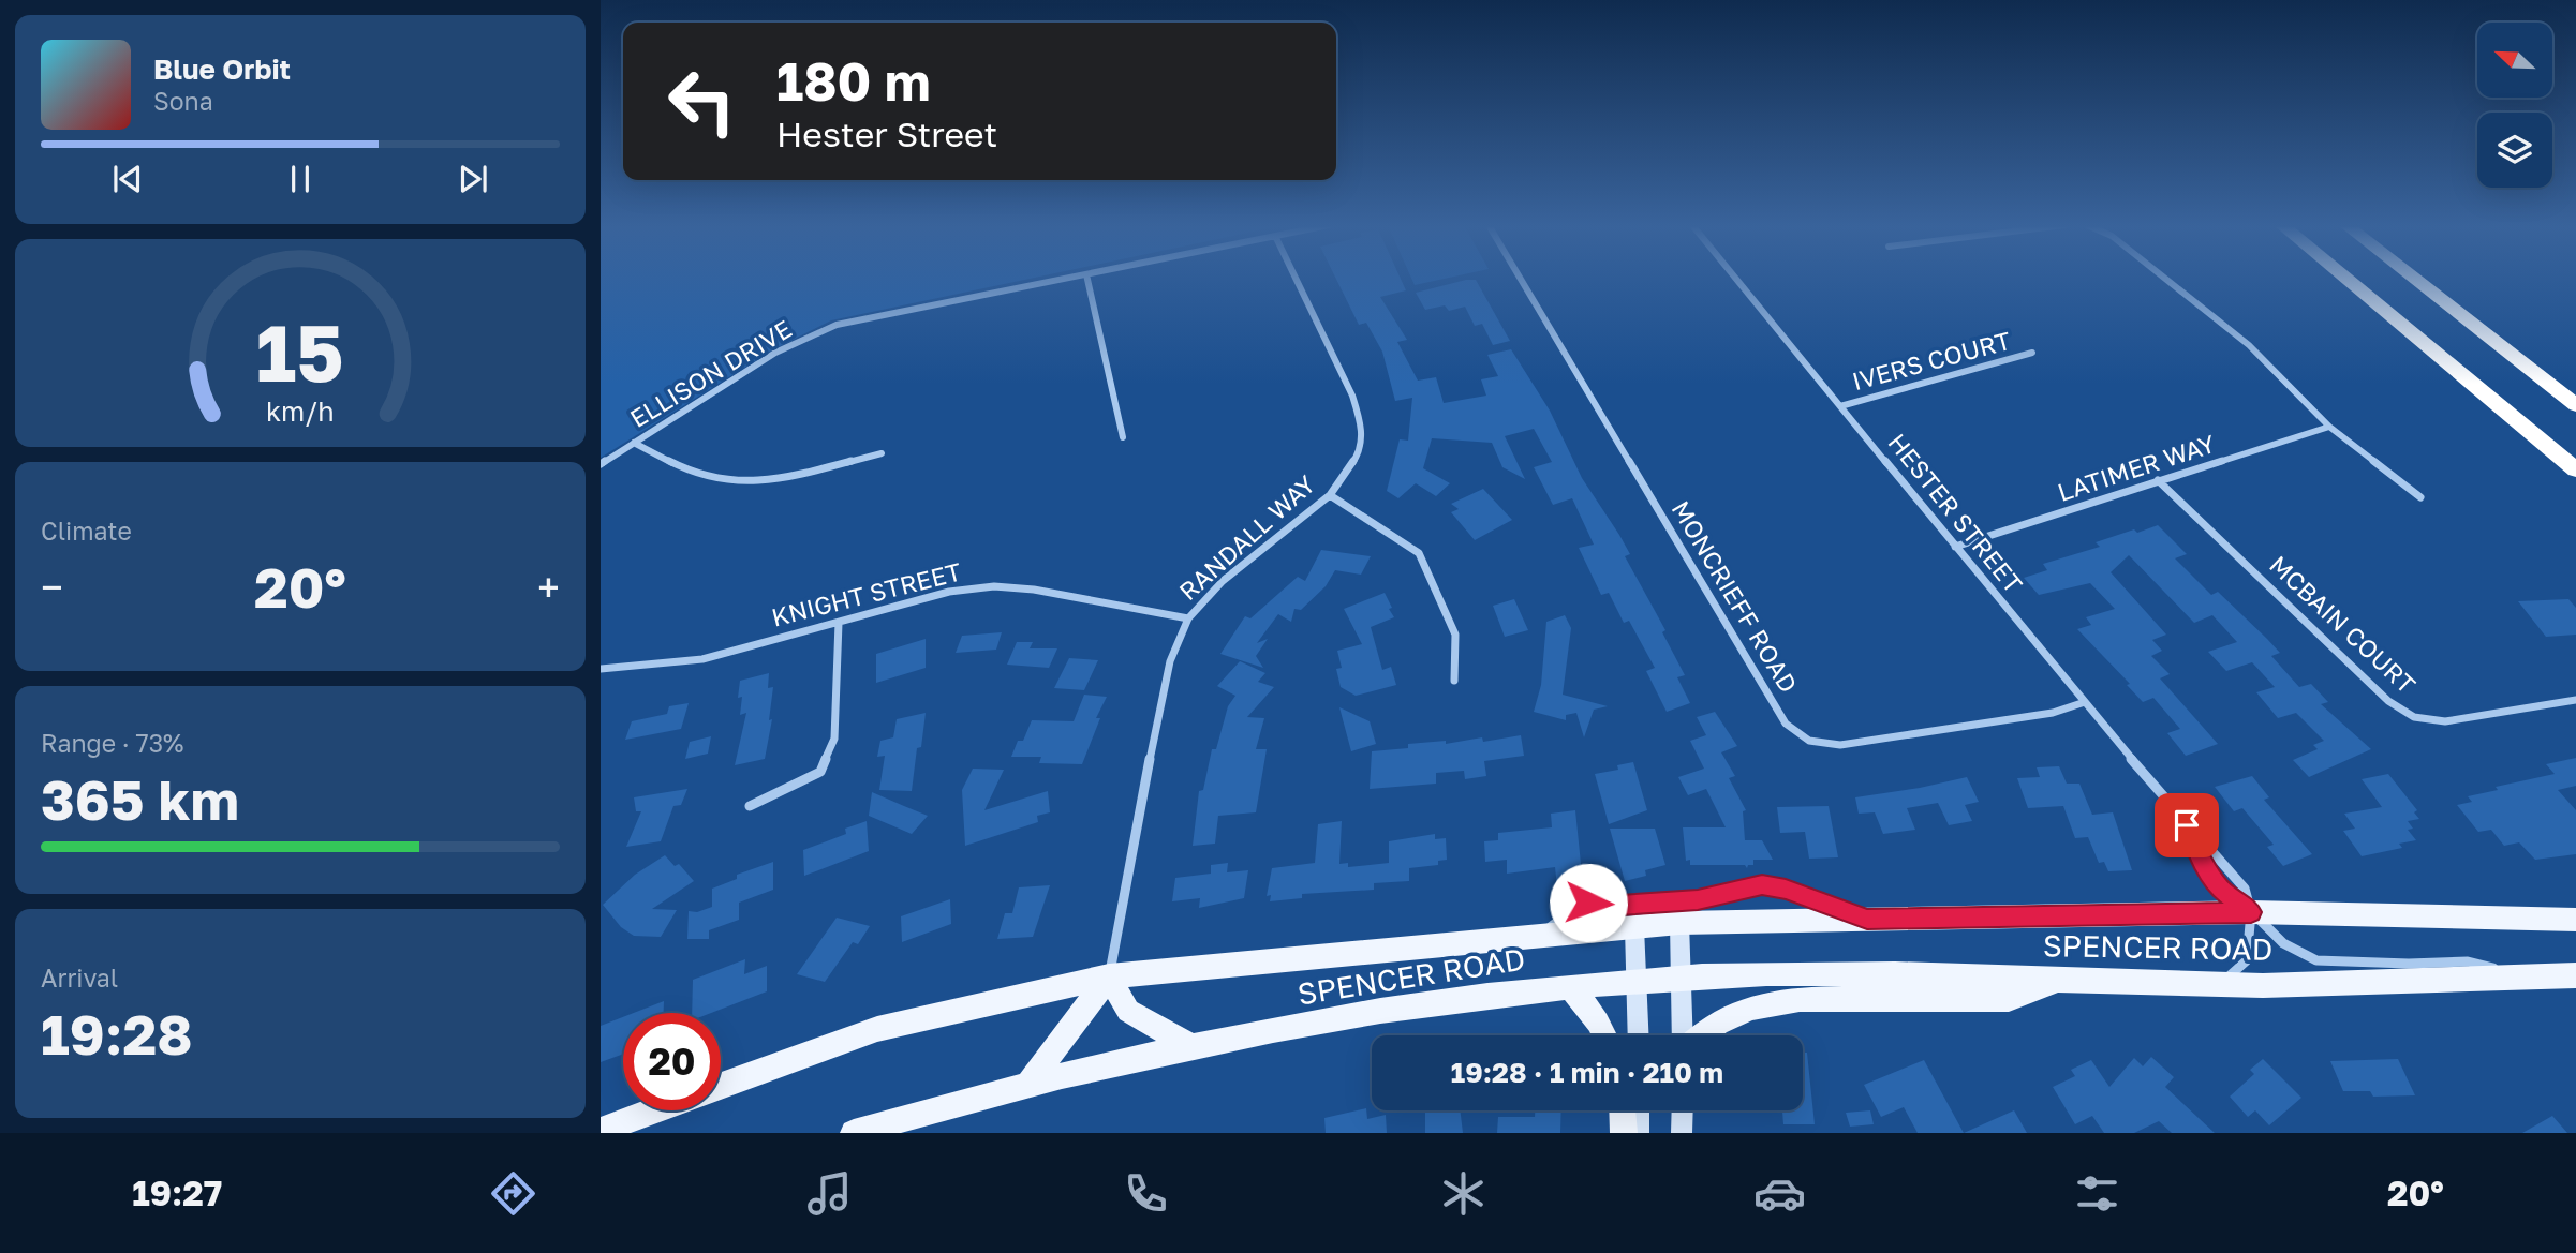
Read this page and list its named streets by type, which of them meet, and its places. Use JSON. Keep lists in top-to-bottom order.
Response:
{
  "streets": {
    "main road": ["SPENCER ROAD"],
    "street": [
      "IVERS COURT",
      "ELLISON DRIVE",
      "LATIMER WAY",
      "HESTER STREET",
      "RANDALL WAY",
      "KNIGHT STREET",
      "MONCRIEFF ROAD",
      "MCBAIN COURT"
    ]
  },
  "crossings": [
    ["IVERS COURT", "HESTER STREET"],
    ["LATIMER WAY", "HESTER STREET"],
    ["LATIMER WAY", "MCBAIN COURT"],
    ["HESTER STREET", "MONCRIEFF ROAD"],
    ["HESTER STREET", "SPENCER ROAD"],
    ["RANDALL WAY", "KNIGHT STREET"],
    ["RANDALL WAY", "SPENCER ROAD"]
  ],
  "north": "top left",
  "page": {
    "turn": ["180 m", "Hester Street"],
    "song": ["Blue Orbit", "Sona"],
    "tile": [
      "Climate",
      ["Range · 73%", "365 km"],
      ["Arrival", "19:28"]
    ],
    "heat": ["−", "20°", "+"],
    "limit": "20",
    "trip": "19:28 · 1 min · 210 m",
    "tabs": ["19:27", "20°"],
    "gauge": ["15", "km/h"]
  }
}
